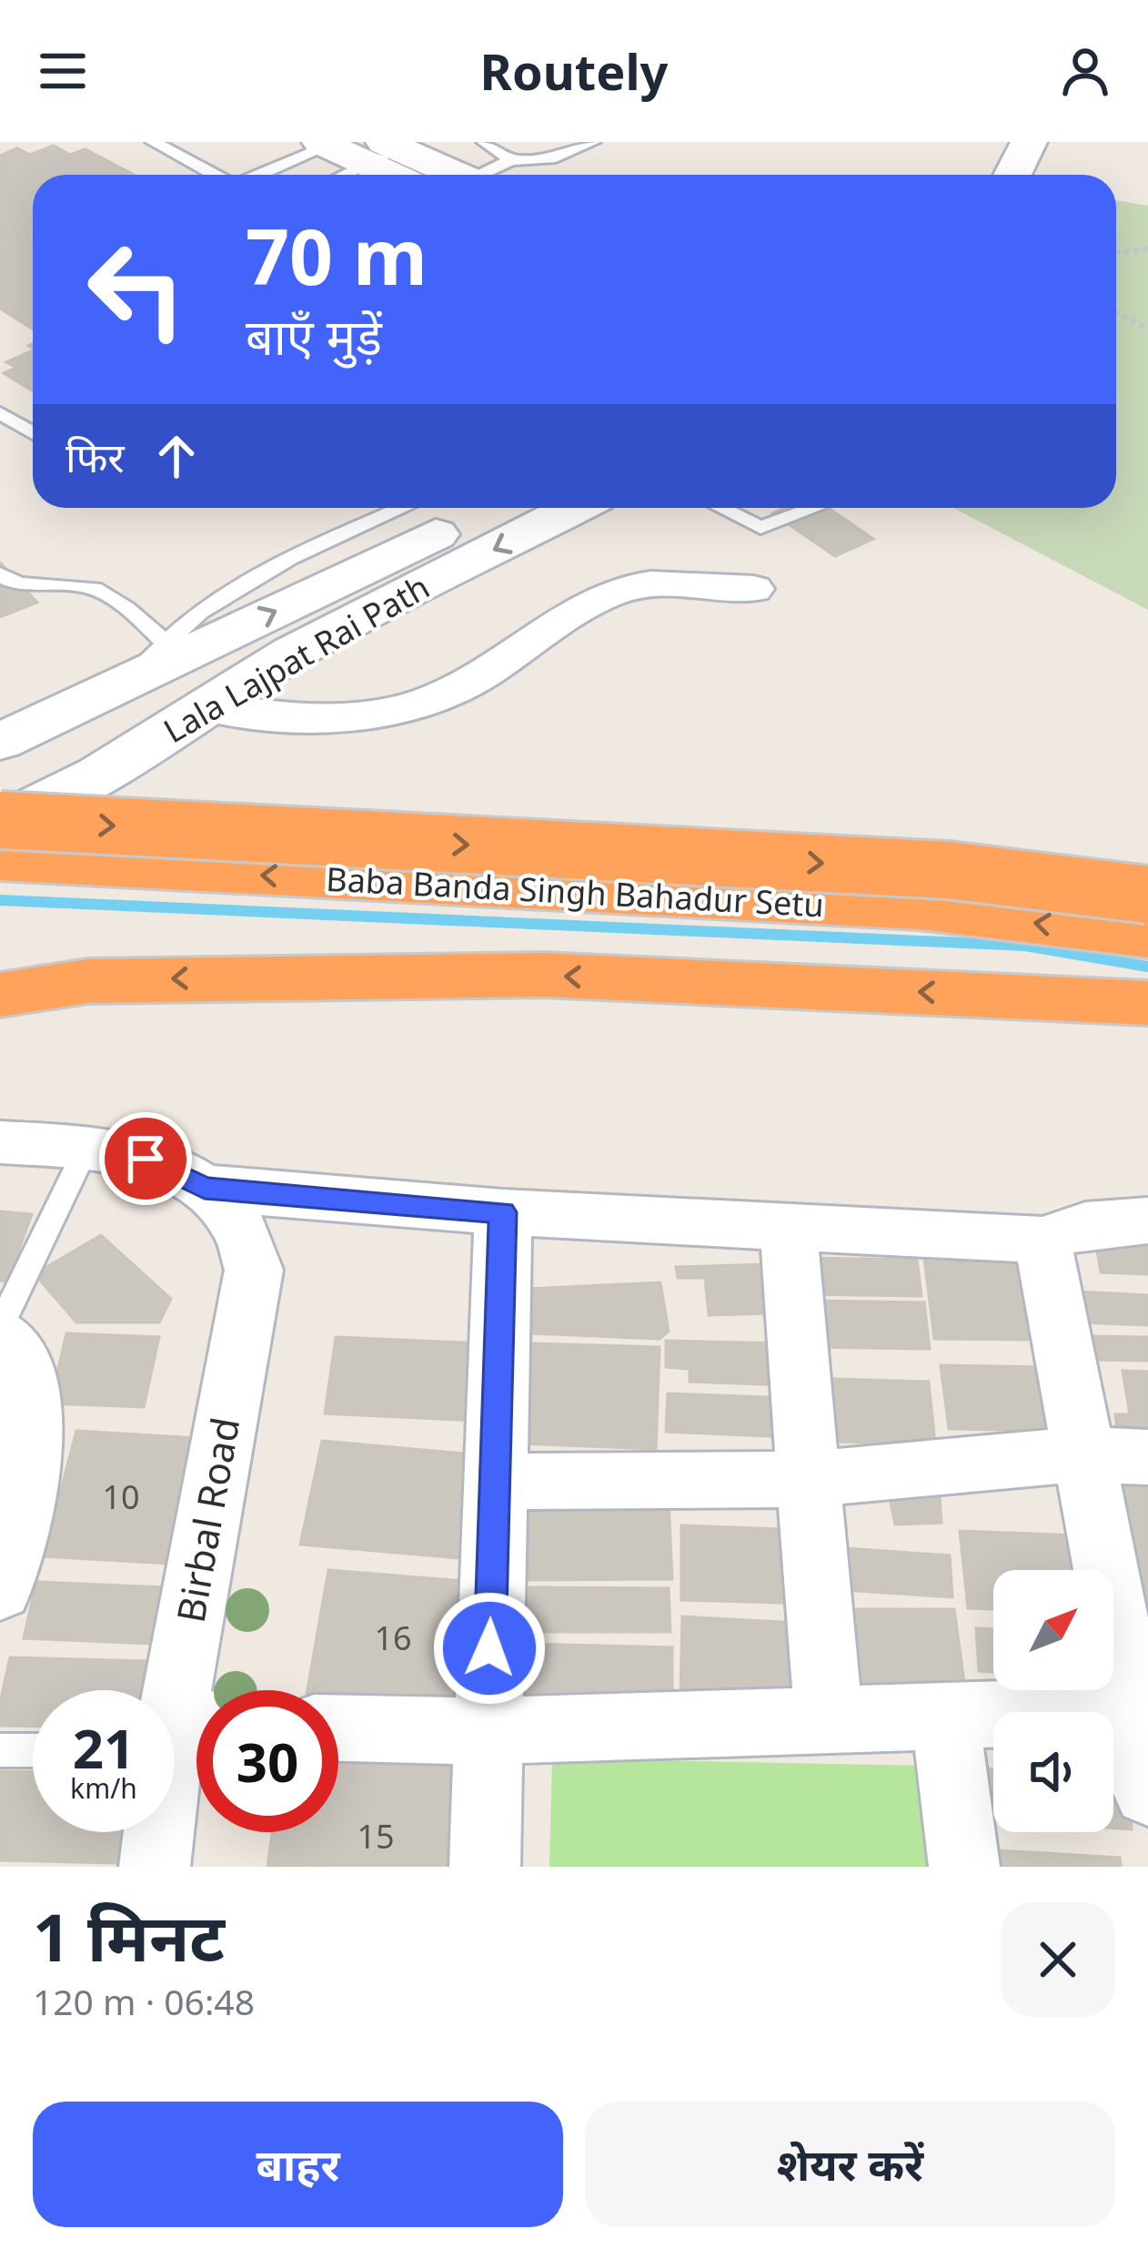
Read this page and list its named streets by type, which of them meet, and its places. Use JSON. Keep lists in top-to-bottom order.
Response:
{
  "streets": {
    "highway": ["Baba Banda Singh Bahadur Setu"],
    "main road": ["Lala Lajpat Rai Path"],
    "street": ["Birbal Road"]
  },
  "crossings": [
    ["Lala Lajpat Rai Path", "Baba Banda Singh Bahadur Setu"]
  ],
  "house_numbers": ["10", "16", "15"],
  "north": "top right",
  "page": {
    "header": "Routely",
    "turn": ["70 m", "बाएँ मुड़ें"],
    "then": "फिर",
    "speed": "21 km/h",
    "limit": "30",
    "heading": ["1 मिनट", "120 m · 06:48"],
    "buttons": ["बाहर", "शेयर करें"]
  }
}
